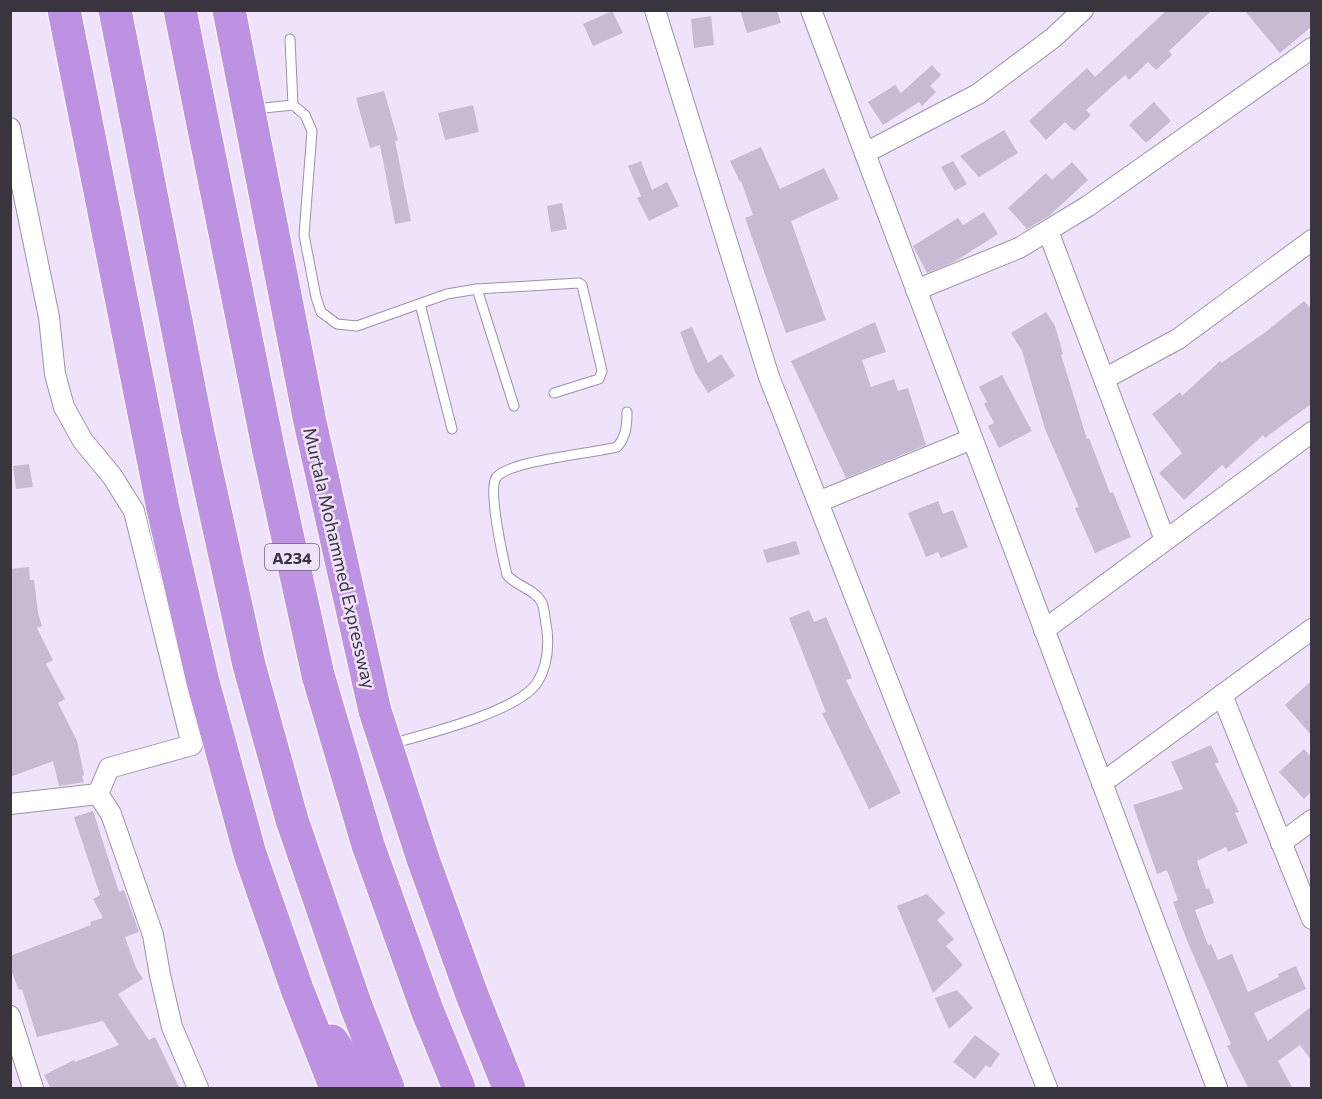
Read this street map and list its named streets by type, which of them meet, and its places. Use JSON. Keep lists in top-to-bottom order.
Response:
{
  "streets": {
    "highway": ["A234", "Murtala Mohammed Expressway"]
  }
}
